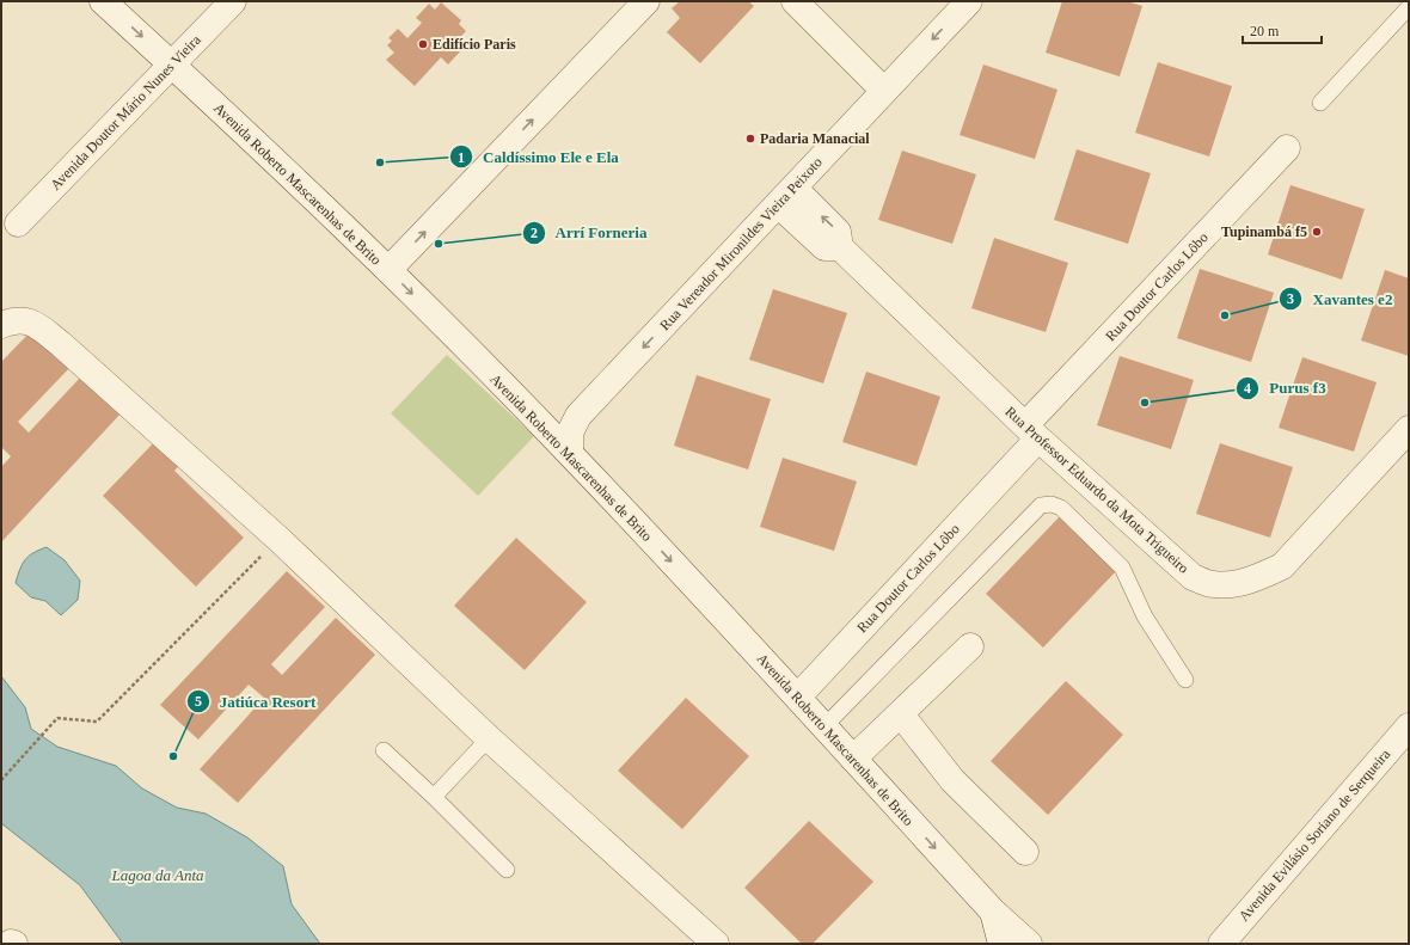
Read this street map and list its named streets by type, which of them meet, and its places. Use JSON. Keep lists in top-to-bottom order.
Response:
{
  "streets": {
    "street": [
      "Avenida Doutor Mário Nunes Vieira",
      "Avenida Roberto Mascarenhas de Brito",
      "Rua Vereador Mironildes Vieira Peixoto",
      "Rua Doutor Carlos Lôbo",
      "Rua Professor Eduardo da Mota Trigueiro",
      "Avenida Evilásio Soriano de Serqueira"
    ]
  },
  "crossings": [
    ["Avenida Doutor Mário Nunes Vieira", "Avenida Roberto Mascarenhas de Brito"],
    ["Avenida Roberto Mascarenhas de Brito", "Rua Vereador Mironildes Vieira Peixoto"],
    ["Avenida Roberto Mascarenhas de Brito", "Rua Doutor Carlos Lôbo"],
    ["Rua Vereador Mironildes Vieira Peixoto", "Rua Professor Eduardo da Mota Trigueiro"],
    ["Rua Doutor Carlos Lôbo", "Rua Professor Eduardo da Mota Trigueiro"]
  ],
  "one_way": ["Avenida Roberto Mascarenhas de Brito"],
  "water": ["Lagoa da Anta"],
  "places": [
    "Edifício Paris",
    "Padaria Manacial",
    "Caldíssimo Ele e Ela",
    "Tupinambá f5",
    "Arrí Forneria",
    "Xavantes e2",
    "Purus f3",
    "Jatiúca Resort"
  ],
  "scale_bar": "20 m"
}
